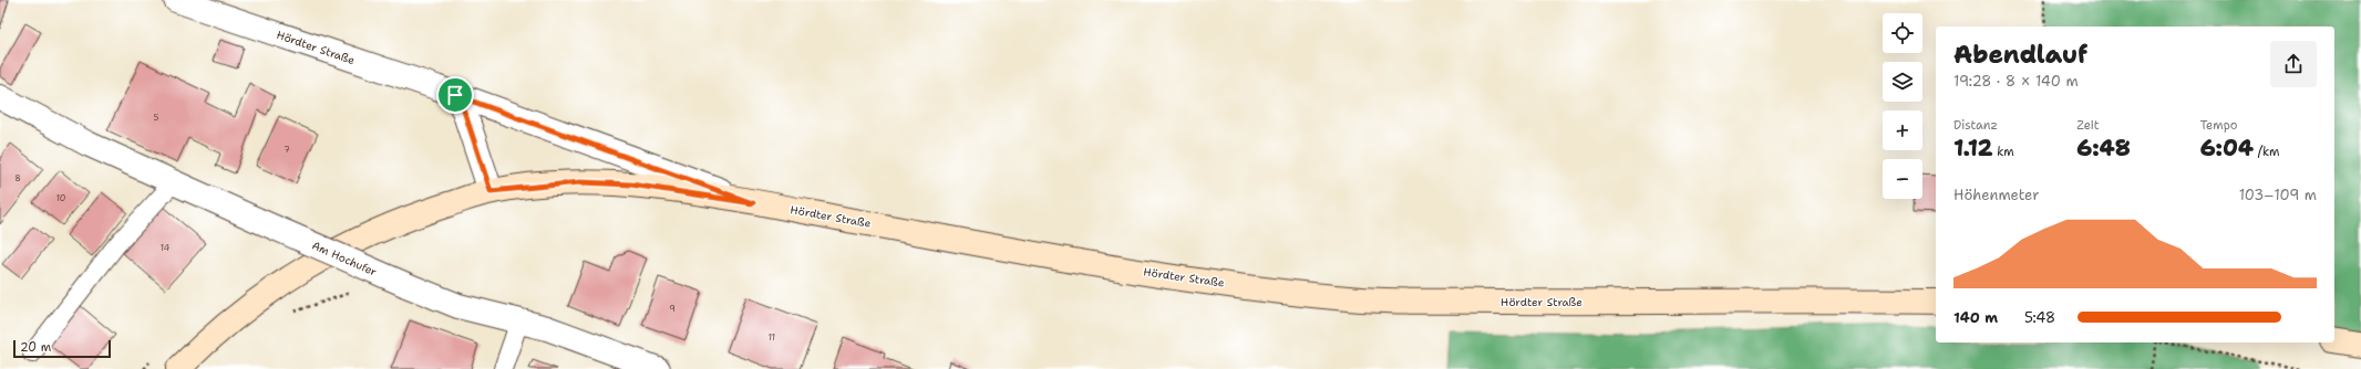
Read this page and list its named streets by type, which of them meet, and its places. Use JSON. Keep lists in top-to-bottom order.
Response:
{
  "streets": {
    "main road": ["Hördter Straße"],
    "street": ["Am Hochufer"]
  },
  "house_numbers": [
    "5",
    "7",
    "8",
    "10",
    "14",
    "9",
    "11"
  ],
  "scale_bar": "20 m",
  "page": {
    "map_buttons": ["+", "−"],
    "heading": ["Abendlauf", "19:28 · 8 × 140 m"],
    "stats": [
      ["Distanz", "1.12 km"],
      ["Zeit", "6:48"],
      ["Tempo", "6:04 /km"]
    ],
    "chart": ["Höhenmeter", "103–109 m"],
    "list": [
      {
        "name": "140 m",
        "note": "5:48"
      }
    ],
    "scale": "20 m"
  }
}
